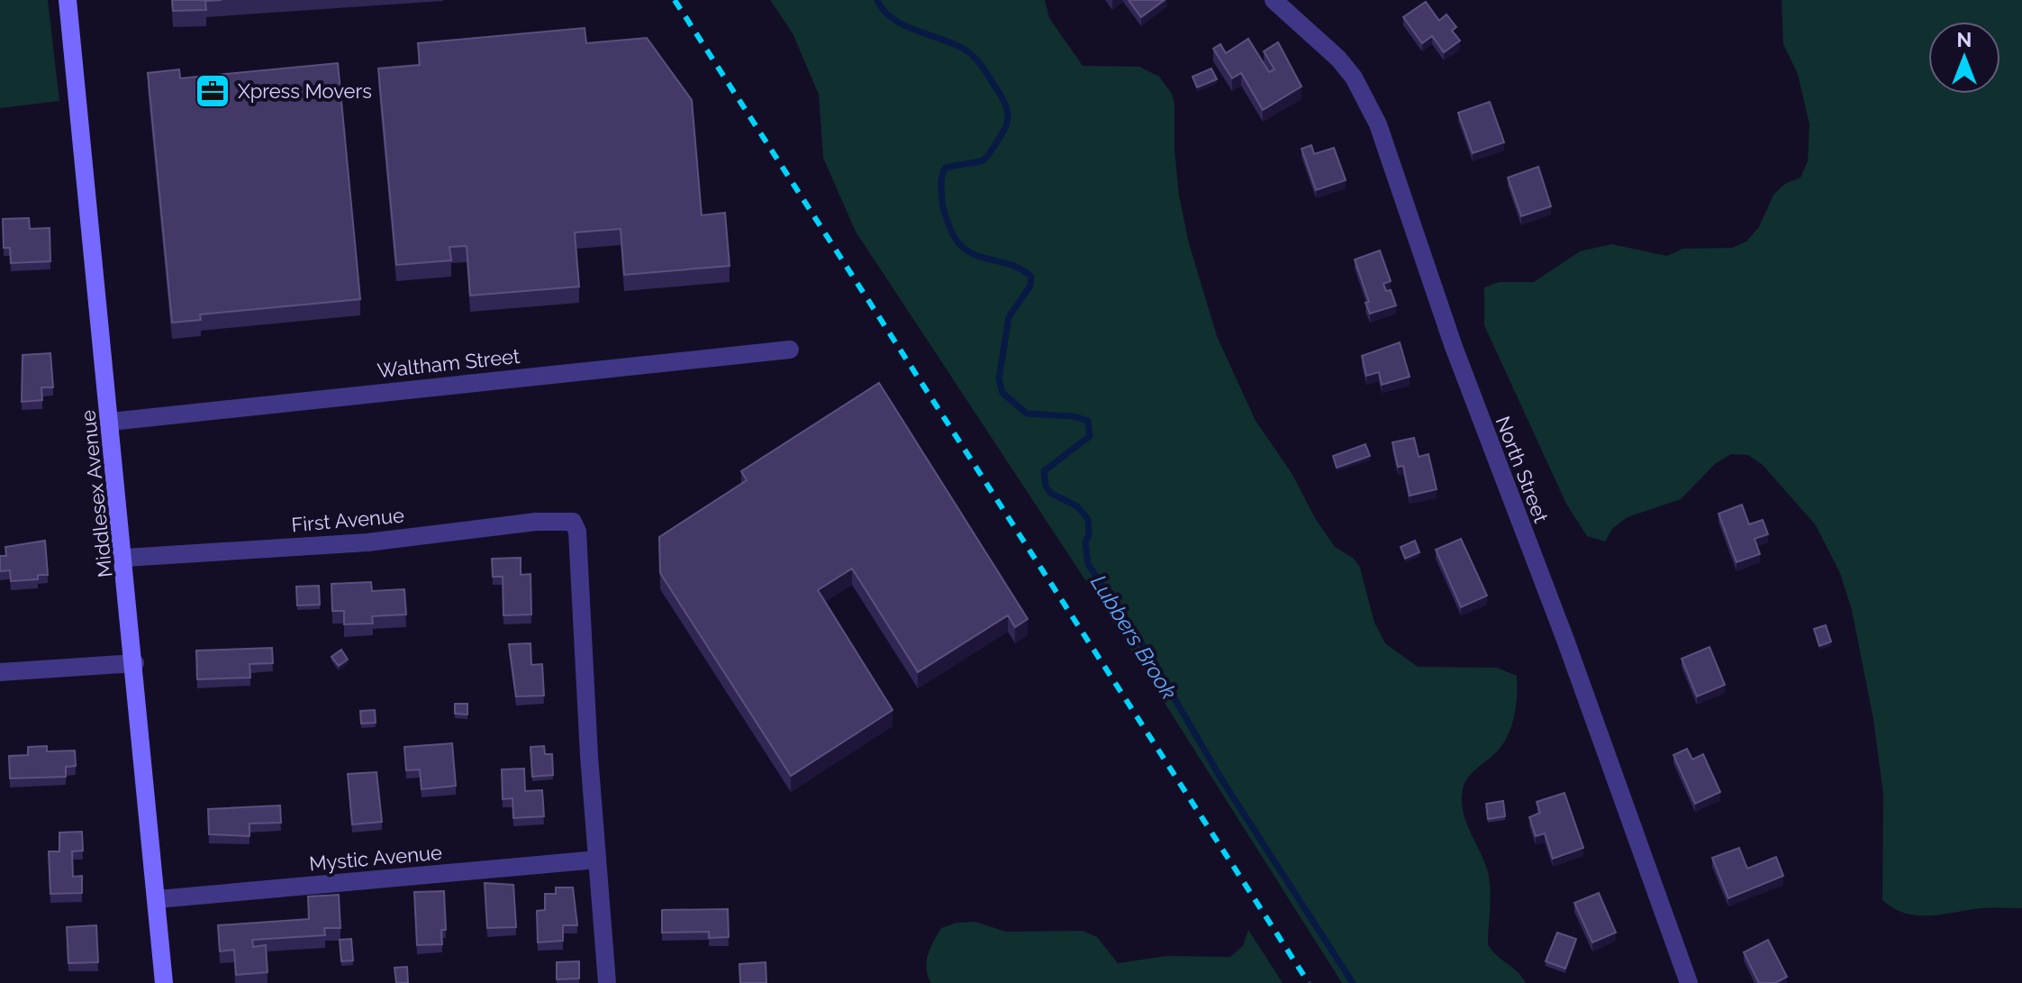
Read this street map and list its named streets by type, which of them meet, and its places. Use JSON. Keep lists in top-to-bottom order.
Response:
{
  "streets": {
    "main road": ["Middlesex Avenue"],
    "street": [
      "Waltham Street",
      "North Street",
      "First Avenue",
      "Mystic Avenue"
    ]
  },
  "crossings": [
    ["Waltham Street", "Middlesex Avenue"],
    ["Middlesex Avenue", "First Avenue"],
    ["Middlesex Avenue", "Mystic Avenue"],
    ["First Avenue", "Mystic Avenue"]
  ],
  "water": ["Lubbers Brook"],
  "places": {
    "office": ["Xpress Movers"]
  },
  "north": "top"
}
